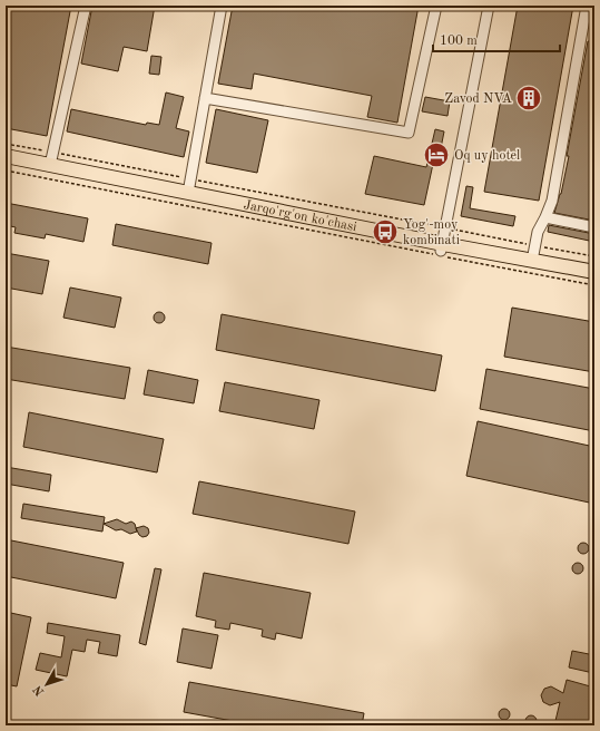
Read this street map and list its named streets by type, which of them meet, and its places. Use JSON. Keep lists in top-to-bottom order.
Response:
{
  "streets": {
    "main road": ["Jarqo'rg'on ko'chasi"]
  },
  "places": {
    "building": ["Zavod NVA"],
    "hotel": ["Oq uy hotel"],
    "bus stop": ["Yog'-moy kombinati"]
  },
  "scale_bar": "100 m",
  "north": "bottom left"
}
